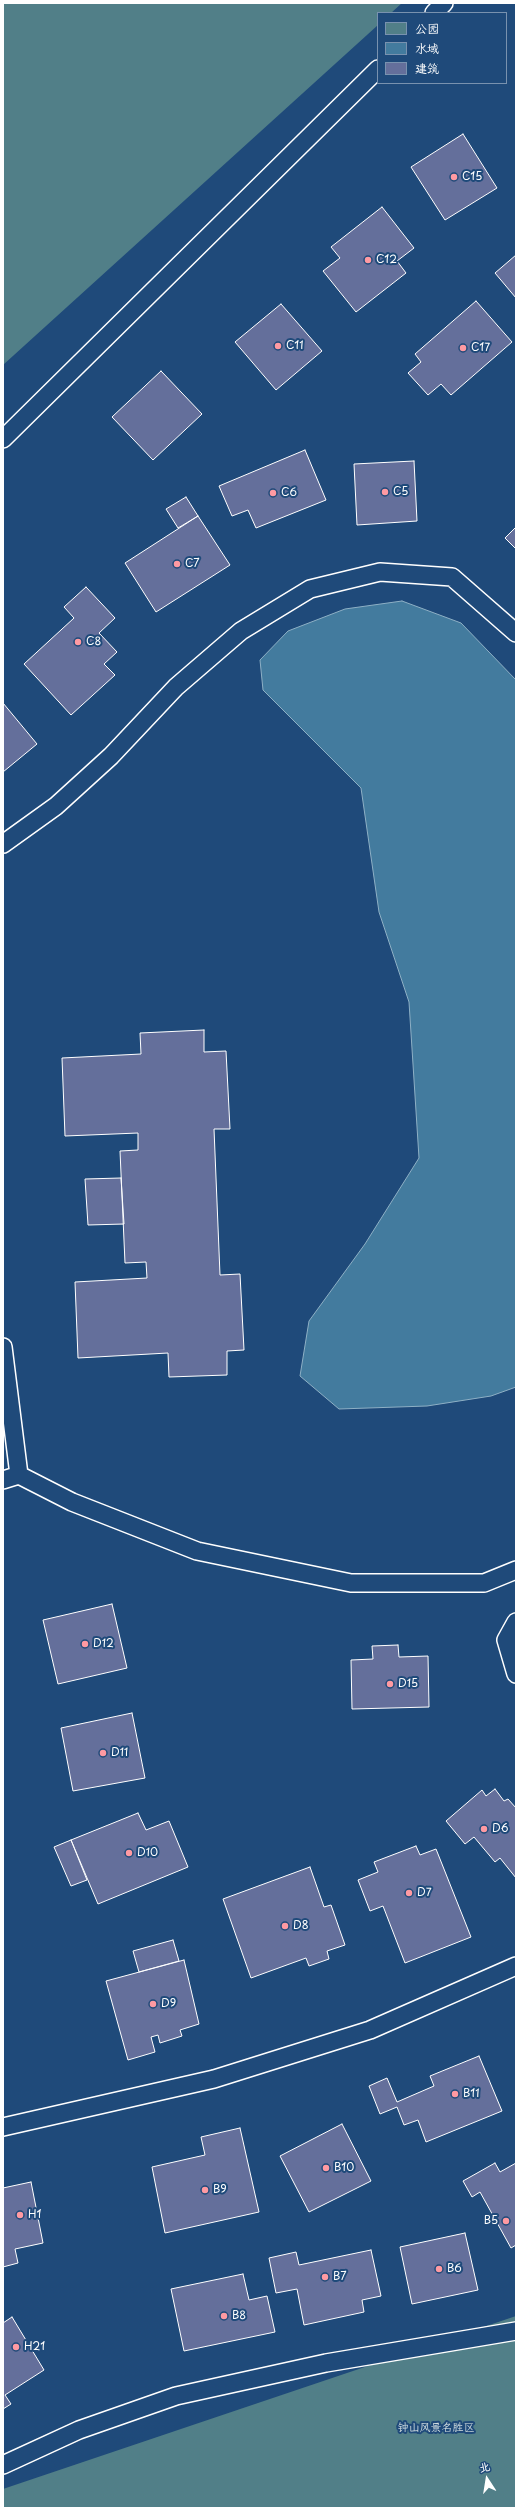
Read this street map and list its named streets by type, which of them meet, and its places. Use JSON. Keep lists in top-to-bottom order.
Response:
{
  "parks": ["钟山风景名胜区"],
  "places": [
    "C15",
    "C12",
    "C11",
    "C17",
    "C5",
    "C6",
    "C7",
    "C8",
    "D12",
    "D15",
    "D11",
    "D6",
    "D10",
    "D7",
    "D8",
    "D9",
    "B11",
    "B10",
    "B9",
    "H1",
    "B5",
    "B6",
    "B7",
    "B8",
    "H21"
  ],
  "legend": ["公园", "水域", "建筑"],
  "north": "top"
}
